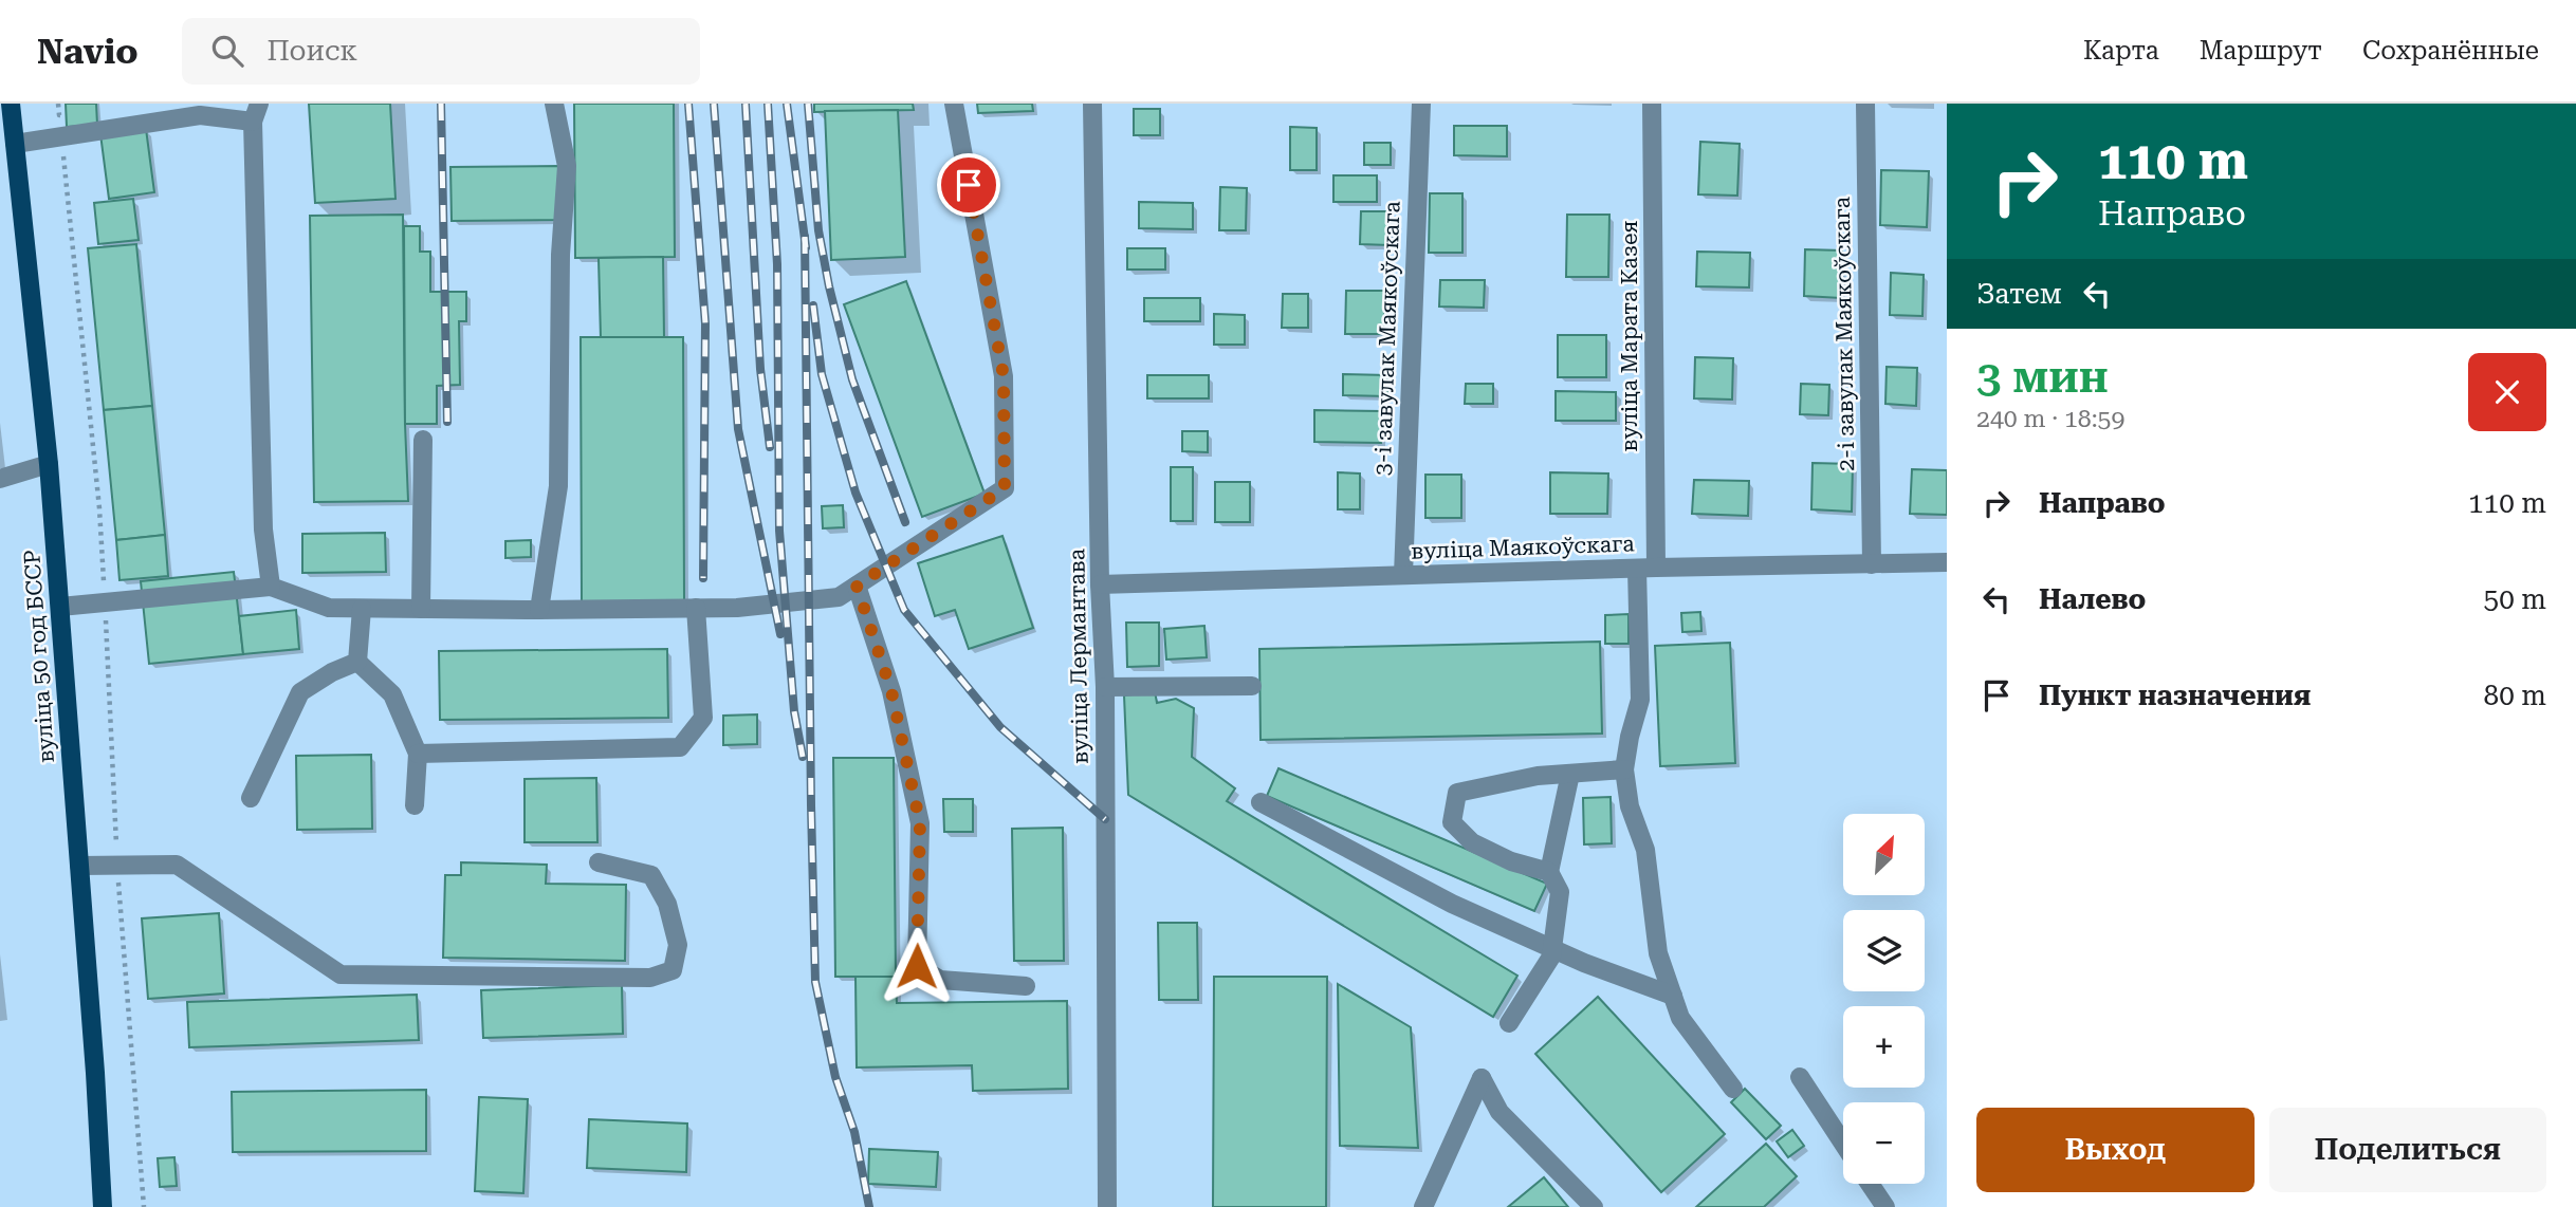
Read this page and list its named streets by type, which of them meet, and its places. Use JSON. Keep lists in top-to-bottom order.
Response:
{
  "streets": {
    "main road": ["вуліца 50 год БССР"],
    "street": [
      "2-і завулак Маякоўскага",
      "вуліца Марата Казея",
      "3-і завулак Маякоўскага",
      "вуліца Маякоўскага",
      "вуліца Лермантава"
    ]
  },
  "crossings": [
    ["2-і завулак Маякоўскага", "вуліца Маякоўскага"],
    ["вуліца Марата Казея", "вуліца Маякоўскага"],
    ["3-і завулак Маякоўскага", "вуліца Маякоўскага"],
    ["вуліца Маякоўскага", "вуліца Лермантава"]
  ],
  "north": "top right",
  "page": {
    "header": "Navio",
    "search": "Поиск",
    "nav": ["Карта", "Маршрут", "Сохранённые"],
    "turn": ["110 m", "Направо"],
    "then": "Затем",
    "heading": ["3 мин", "240 m · 18:59"],
    "list": [
      {
        "name": "Направо",
        "value": "110 m"
      },
      {
        "name": "Налево",
        "value": "50 m"
      },
      {
        "name": "Пункт назначения",
        "value": "80 m"
      }
    ],
    "map_buttons": ["+", "−"],
    "buttons": ["Выход", "Поделиться"]
  }
}
